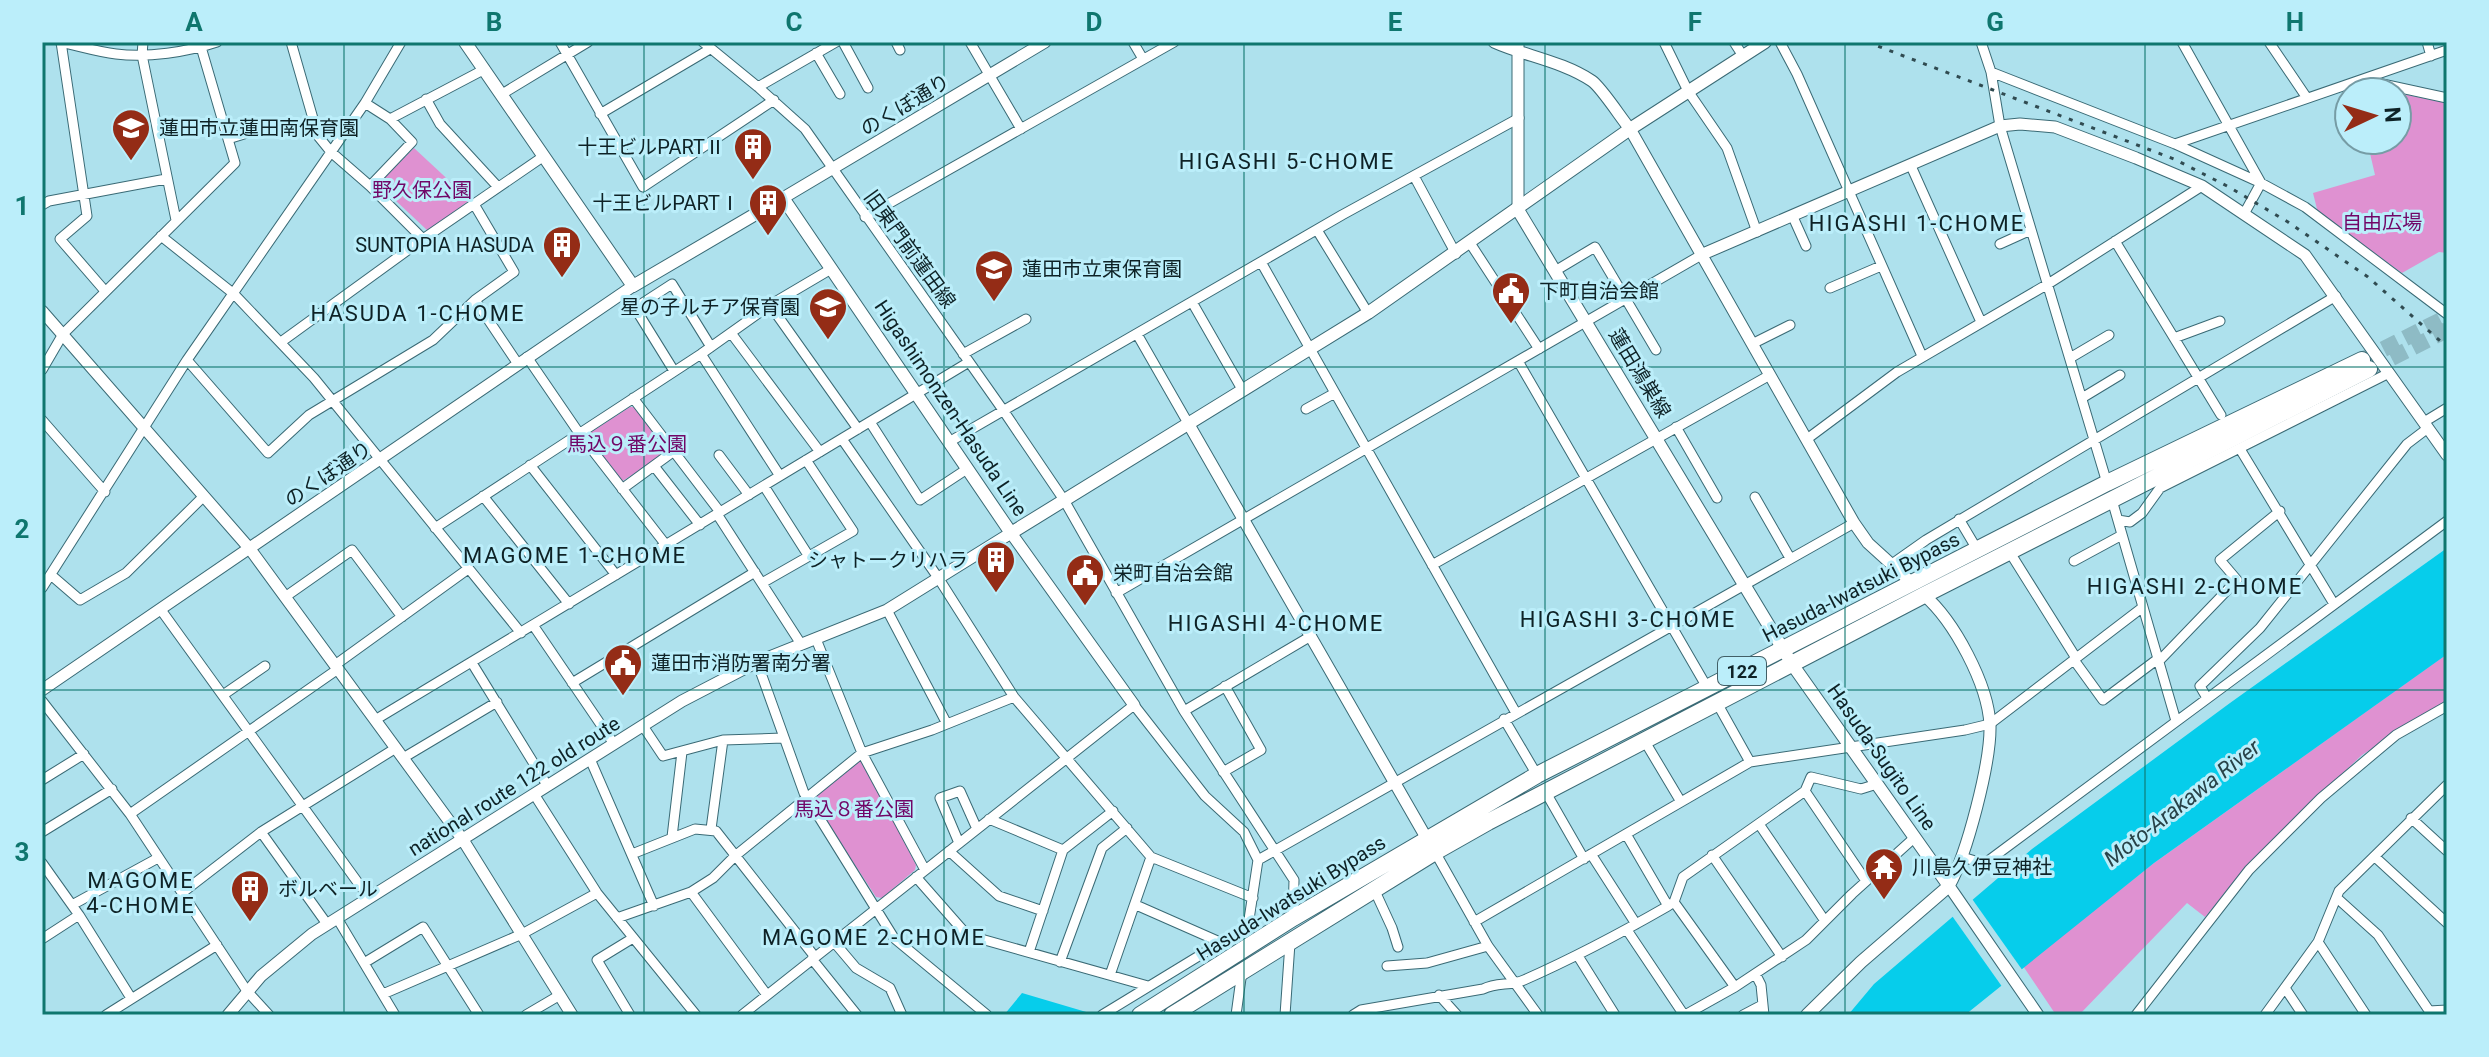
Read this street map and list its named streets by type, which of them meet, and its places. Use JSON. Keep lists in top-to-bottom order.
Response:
{
  "streets": {
    "highway": ["Hasuda-Iwatsuki Bypass", "122"],
    "main road": ["蓮田鴻巣線", "Higashimonzen-Hasuda Line", "Hasuda-Sugito Line"],
    "street": ["のくぼ通り", "旧東門前蓮田線", "national route 122 old route"]
  },
  "crossings": [
    ["のくぼ通り", "旧東門前蓮田線"],
    ["のくぼ通り", "Higashimonzen-Hasuda Line"],
    ["旧東門前蓮田線", "Higashimonzen-Hasuda Line"],
    ["旧東門前蓮田線", "Hasuda-Iwatsuki Bypass"],
    ["蓮田鴻巣線", "Higashimonzen-Hasuda Line"],
    ["蓮田鴻巣線", "Hasuda-Iwatsuki Bypass"],
    ["蓮田鴻巣線", "Hasuda-Sugito Line"],
    ["Higashimonzen-Hasuda Line", "national route 122 old route"],
    ["Hasuda-Iwatsuki Bypass", "Hasuda-Sugito Line"]
  ],
  "districts": [
    "HIGASHI 5-CHOME",
    "HIGASHI 1-CHOME",
    "HASUDA 1-CHOME",
    "MAGOME 1-CHOME",
    "HIGASHI 2-CHOME",
    "HIGASHI 3-CHOME",
    "HIGASHI 4-CHOME",
    "MAGOME 4-CHOME",
    "MAGOME 2-CHOME"
  ],
  "water": ["Moto-Arakawa River"],
  "parks": [
    "野久保公園",
    "自由広場",
    "馬込９番公園",
    "馬込８番公園"
  ],
  "places": {
    "school or university": ["蓮田市立蓮田南保育園", "蓮田市立東保育園", "星の子ルチア保育園"],
    "building": [
      "十王ビルPARTⅡ",
      "十王ビルPARTⅠ",
      "SUNTOPIA HASUDA",
      "シャトークリハラ",
      "ボルベール"
    ],
    "public building": ["下町自治会館", "栄町自治会館", "蓮田市消防署南分署"],
    "temple": ["川島久伊豆神社"]
  },
  "north": "right",
  "grid": {
    "columns": [
      "A",
      "B",
      "C",
      "D",
      "E",
      "F",
      "G",
      "H"
    ],
    "rows": ["1", "2", "3"]
  }
}
